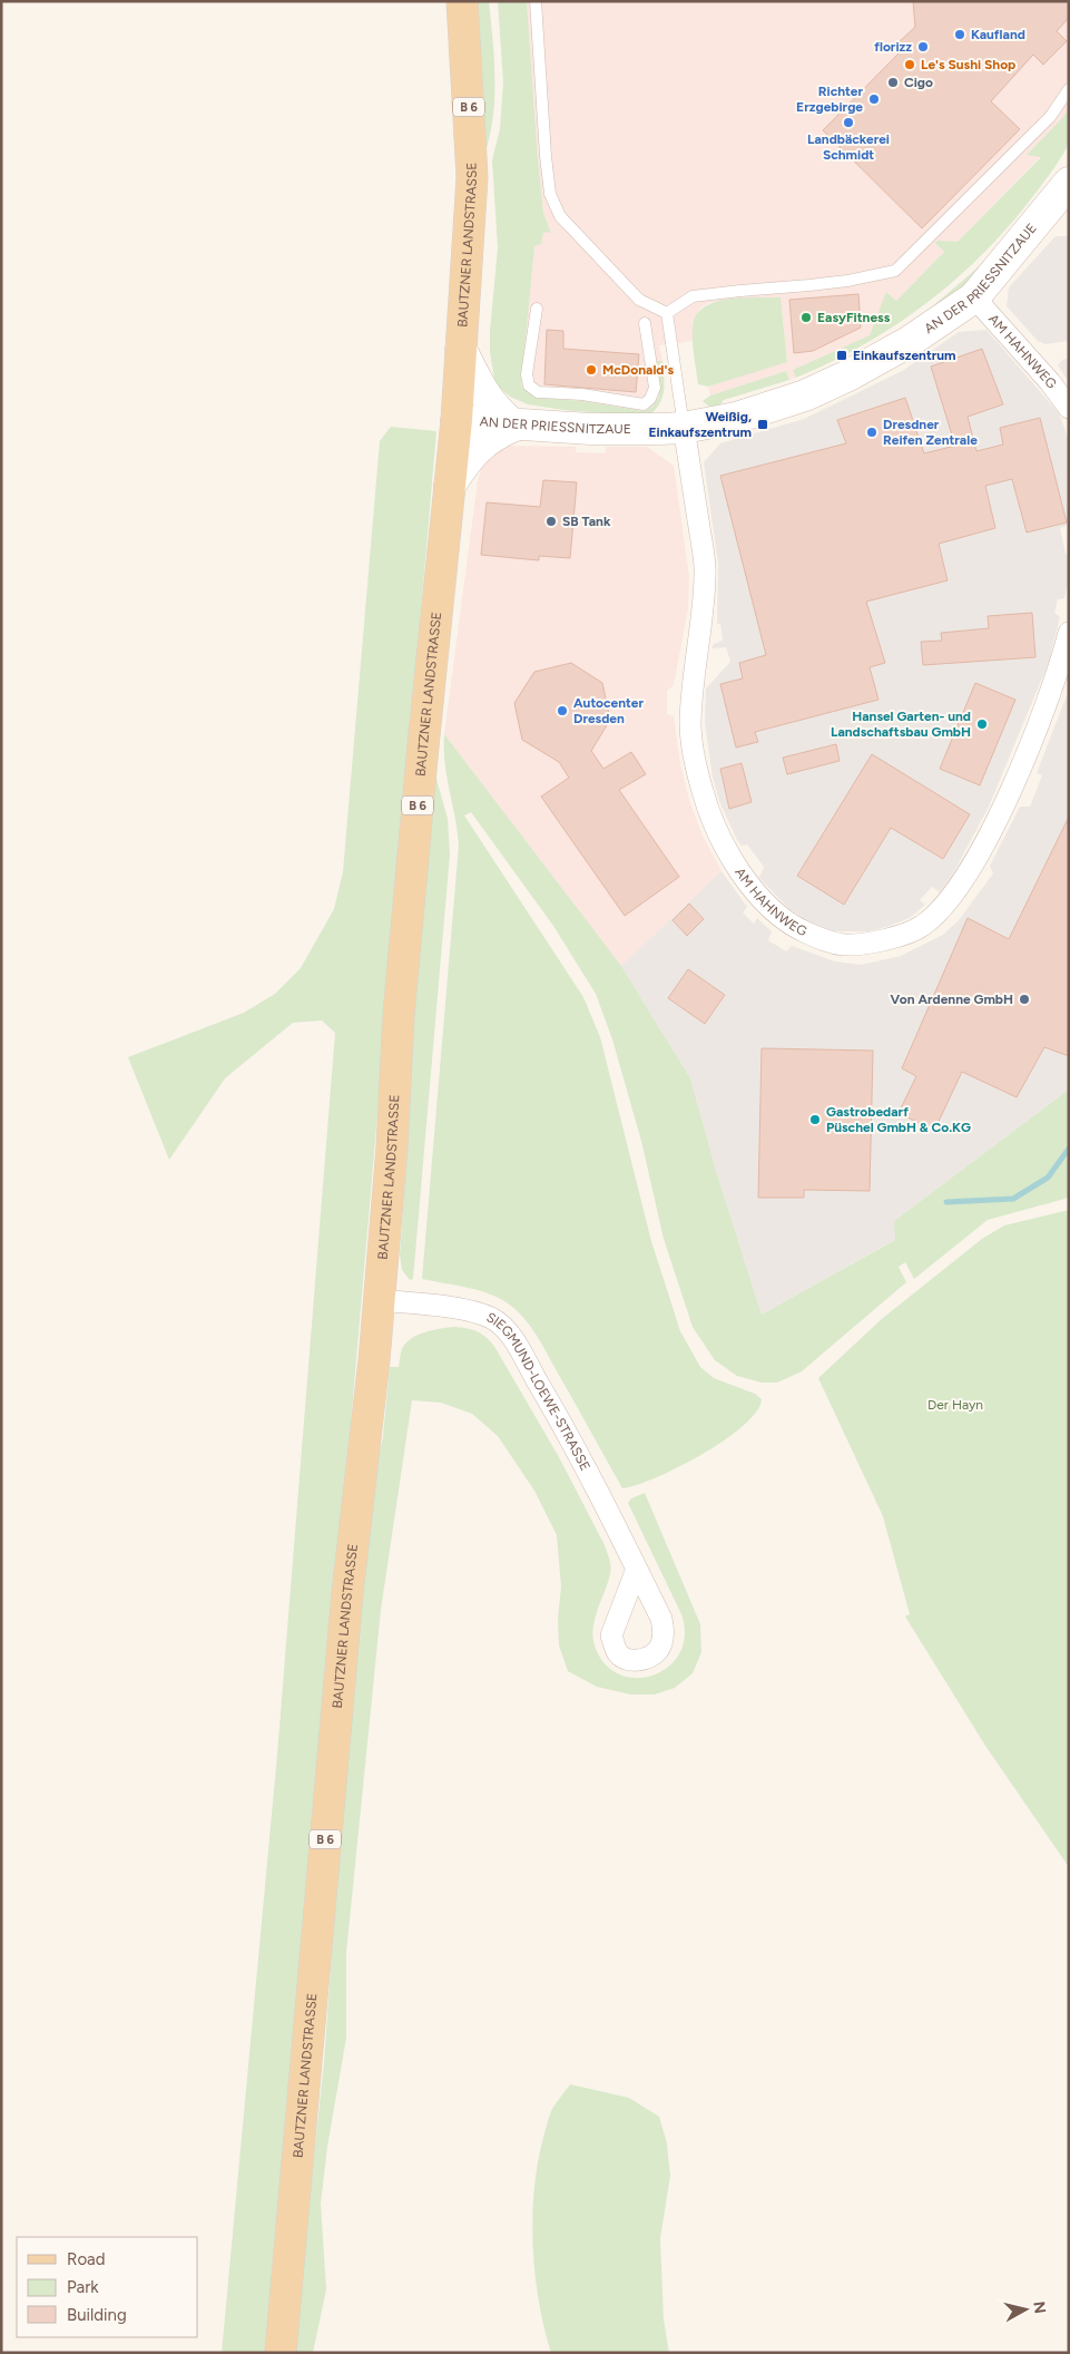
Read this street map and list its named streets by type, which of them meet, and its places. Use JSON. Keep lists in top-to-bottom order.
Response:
{
  "streets": {
    "main road": ["B 6", "BAUTZNER LANDSTRASSE"],
    "street": ["AN DER PRIESSNITZAUE", "AM HAHNWEG", "SIEGMUND-LOEWE-STRASSE"]
  },
  "crossings": [
    ["BAUTZNER LANDSTRASSE", "AN DER PRIESSNITZAUE"],
    ["BAUTZNER LANDSTRASSE", "SIEGMUND-LOEWE-STRASSE"],
    ["AN DER PRIESSNITZAUE", "AM HAHNWEG"]
  ],
  "parks": ["Der Hayn"],
  "places": {
    "other": [
      "Kaufland",
      "florizz",
      "Le's Sushi Shop",
      "Cigo",
      "Richter Erzgebirge",
      "Landbäckerei Schmidt",
      "EasyFitness",
      "McDonald's",
      "Dresdner Reifen Zentrale",
      "SB Tank",
      "Autocenter Dresden",
      "Hansel Garten- und Landschaftsbau GmbH",
      "Von Ardenne GmbH",
      "Gastrobedarf Püschel GmbH & Co.KG"
    ],
    "transit": ["Einkaufszentrum", "Weißig, Einkaufszentrum"]
  },
  "legend": ["Road", "Park", "Building"],
  "north": "right"
}
